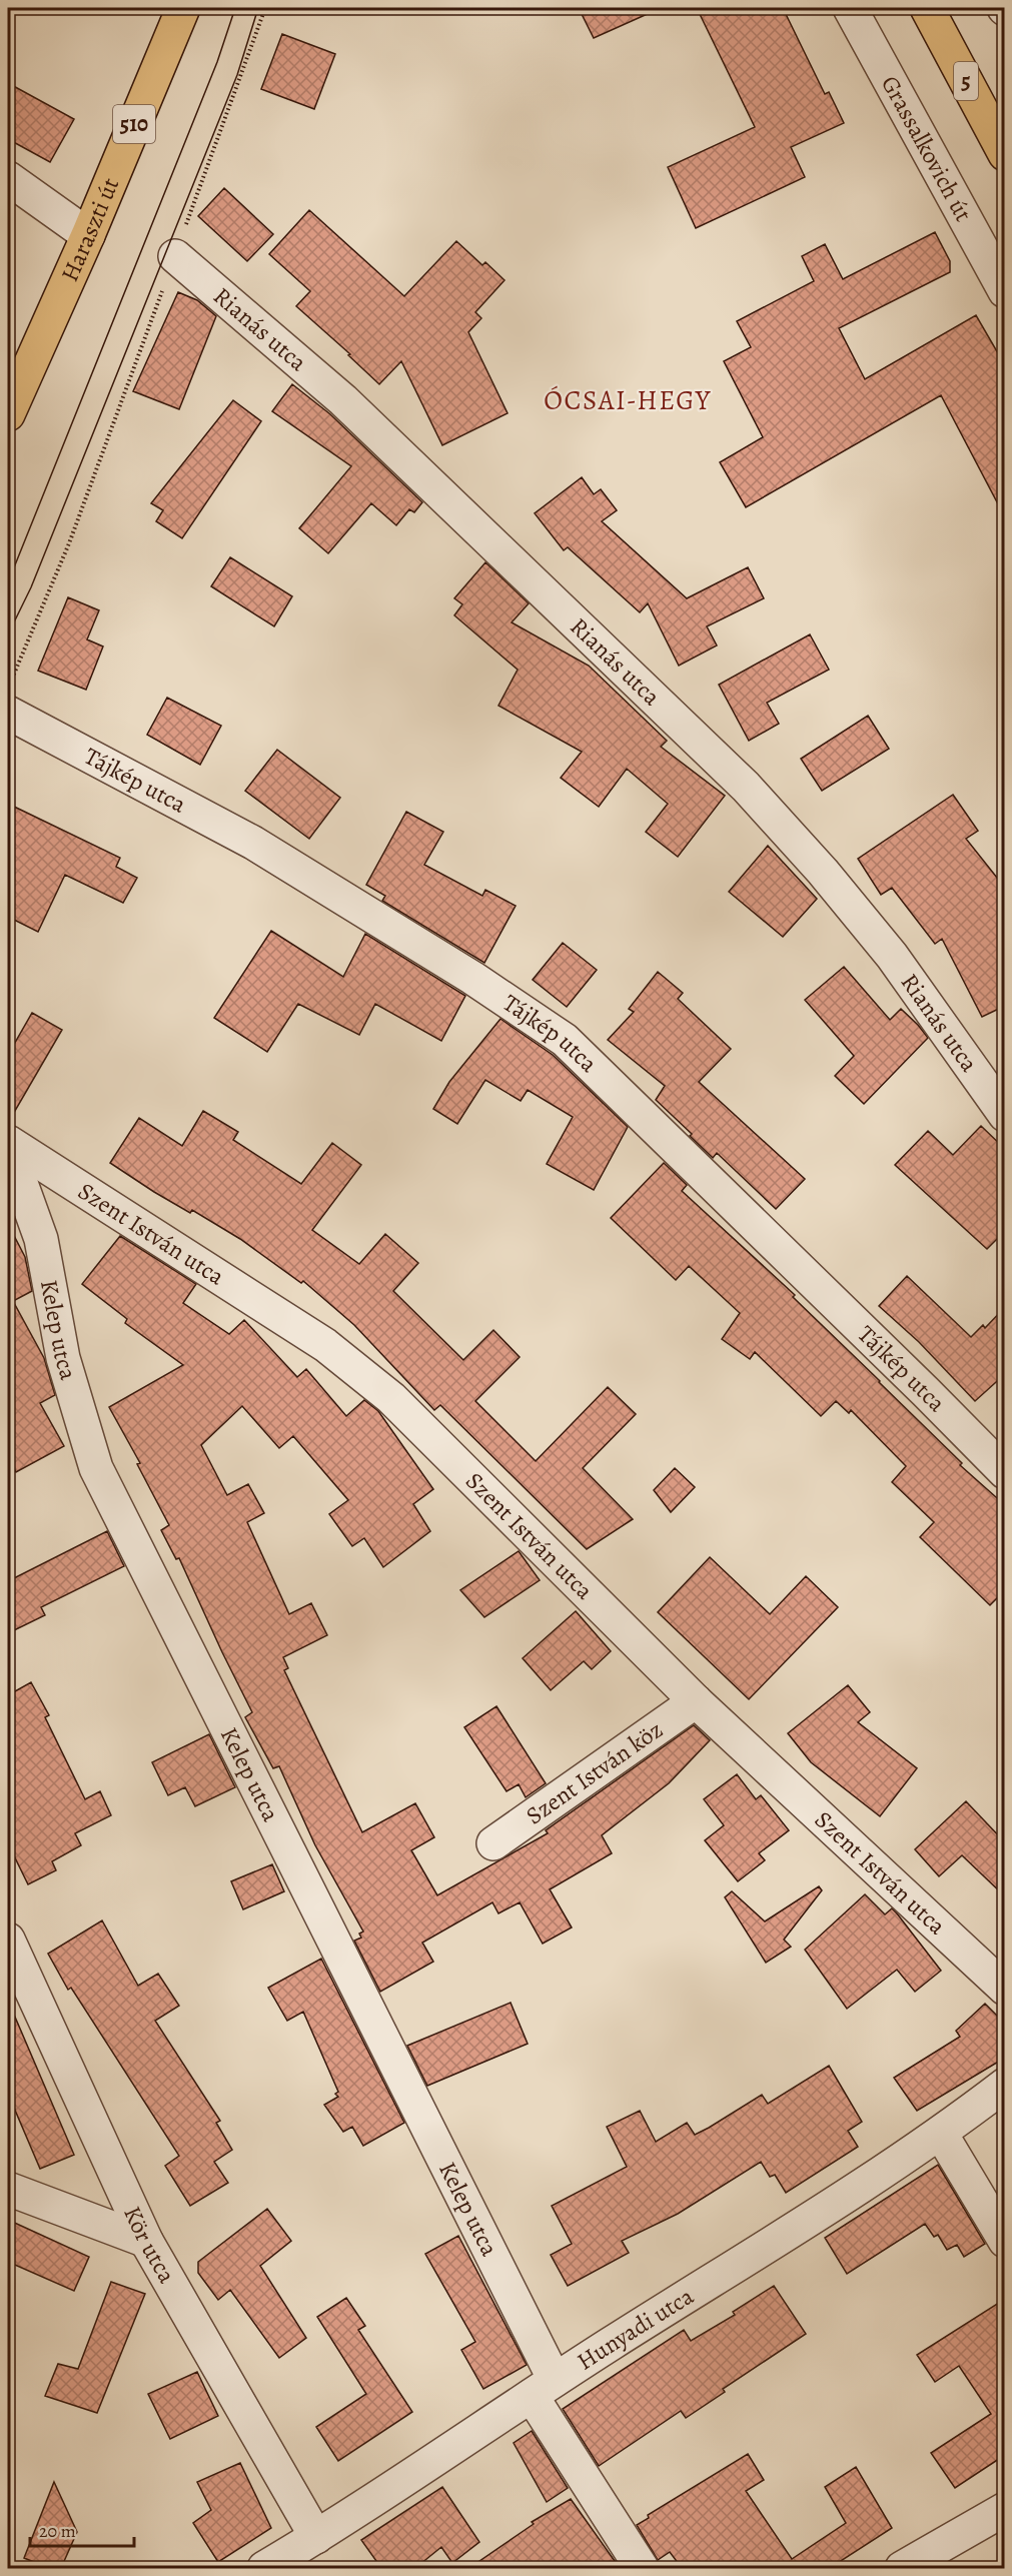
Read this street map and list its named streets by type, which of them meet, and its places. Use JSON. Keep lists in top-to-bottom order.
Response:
{
  "streets": {
    "main road": ["5", "510", "Haraszti út"],
    "street": [
      "Grassalkovich út",
      "Rianás utca",
      "Tájkép utca",
      "Szent István utca",
      "Kelep utca",
      "Szent István köz",
      "Kör utca",
      "Hunyadi utca"
    ]
  },
  "crossings": [
    ["Szent István utca", "Kelep utca"],
    ["Szent István utca", "Szent István köz"],
    ["Kelep utca", "Hunyadi utca"],
    ["Kör utca", "Hunyadi utca"]
  ],
  "districts": ["ÓCSAI-HEGY"],
  "scale_bar": "20 m"
}
